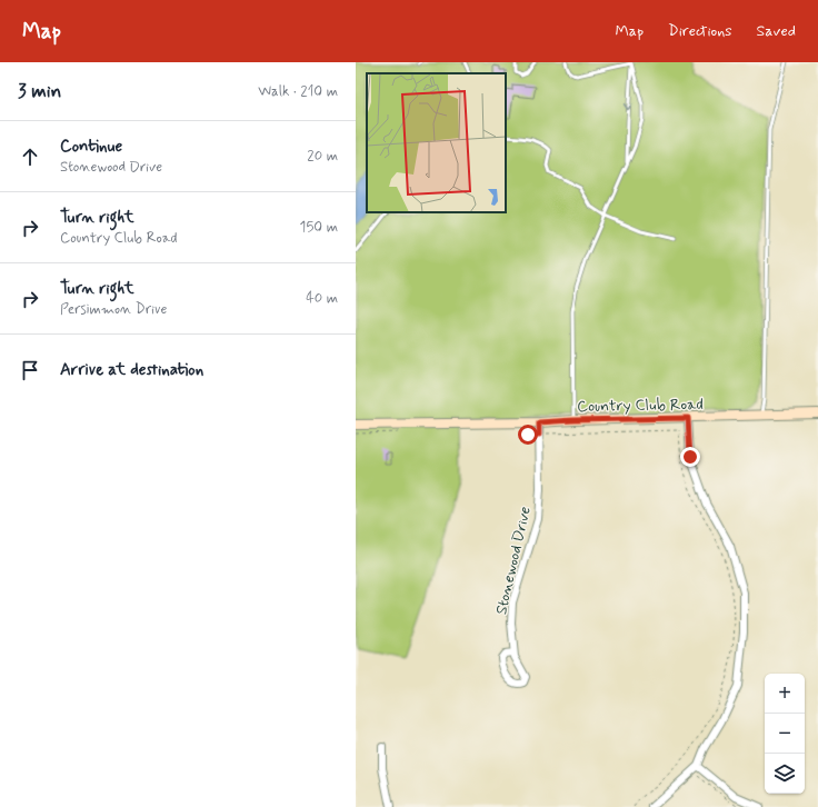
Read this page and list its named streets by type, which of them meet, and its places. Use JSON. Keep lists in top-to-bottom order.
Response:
{
  "streets": {
    "street": ["Country Club Road", "Stonewood Drive"]
  },
  "crossings": [
    ["Country Club Road", "Stonewood Drive"]
  ],
  "page": {
    "header": "Map",
    "nav": ["Map", "Directions", "Saved"],
    "heading": ["3 min", "Walk · 210 m"],
    "list": [
      ["Continue", "Stonewood Drive", "20 m"],
      ["Turn right", "Country Club Road", "150 m"],
      ["Turn right", "Persimmon Drive", "40 m"],
      "Arrive at destination"
    ],
    "map_buttons": ["+", "−"]
  }
}
